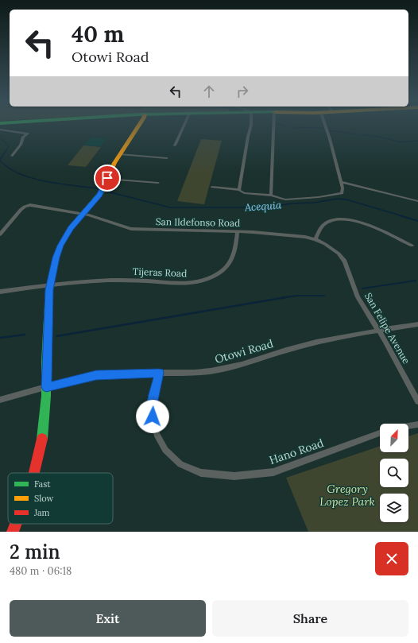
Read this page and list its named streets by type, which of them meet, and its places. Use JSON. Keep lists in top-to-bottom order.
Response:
{
  "streets": {
    "street": [
      "San Ildefonso Road",
      "Tijeras Road",
      "San Felipe Avenue",
      "Otowi Road",
      "Hano Road"
    ]
  },
  "crossings": [
    ["San Ildefonso Road", "Tijeras Road"],
    ["San Ildefonso Road", "San Felipe Avenue"],
    ["San Felipe Avenue", "Otowi Road"],
    ["Otowi Road", "Hano Road"]
  ],
  "water": ["Acequia"],
  "parks": ["Gregory Lopez Park"],
  "legend": ["Fast", "Slow", "Jam"],
  "north": "top right",
  "page": {
    "turn": ["40 m", "Otowi Road"],
    "heading": ["2 min", "480 m · 06:18"],
    "buttons": ["Exit", "Share"]
  }
}
